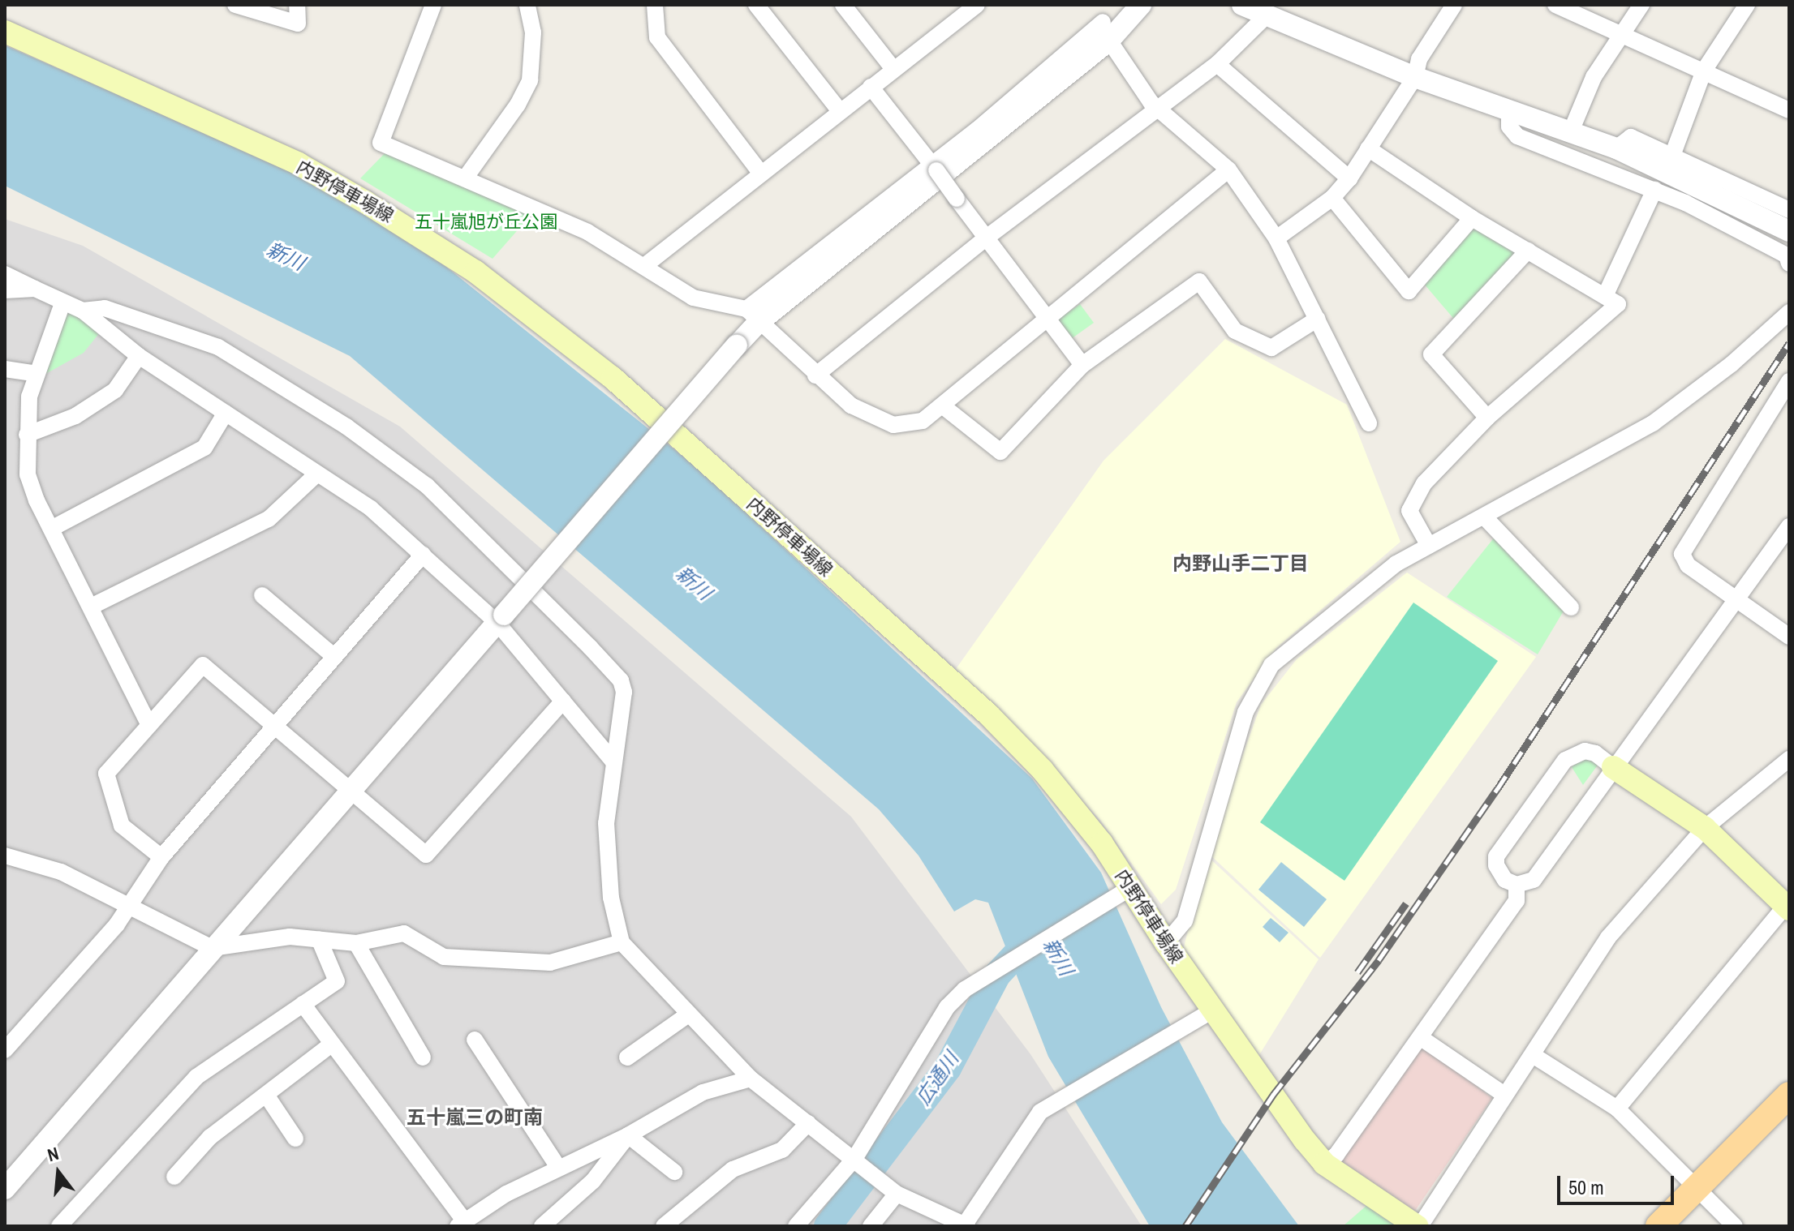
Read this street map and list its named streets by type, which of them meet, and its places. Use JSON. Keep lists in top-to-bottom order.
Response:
{
  "streets": {
    "main road": ["内野停車場線"]
  },
  "districts": ["内野山手二丁目", "五十嵐三の町南"],
  "water": ["新川", "広通川"],
  "parks": ["五十嵐旭が丘公園"],
  "scale_bar": "50 m",
  "north": "top"
}
